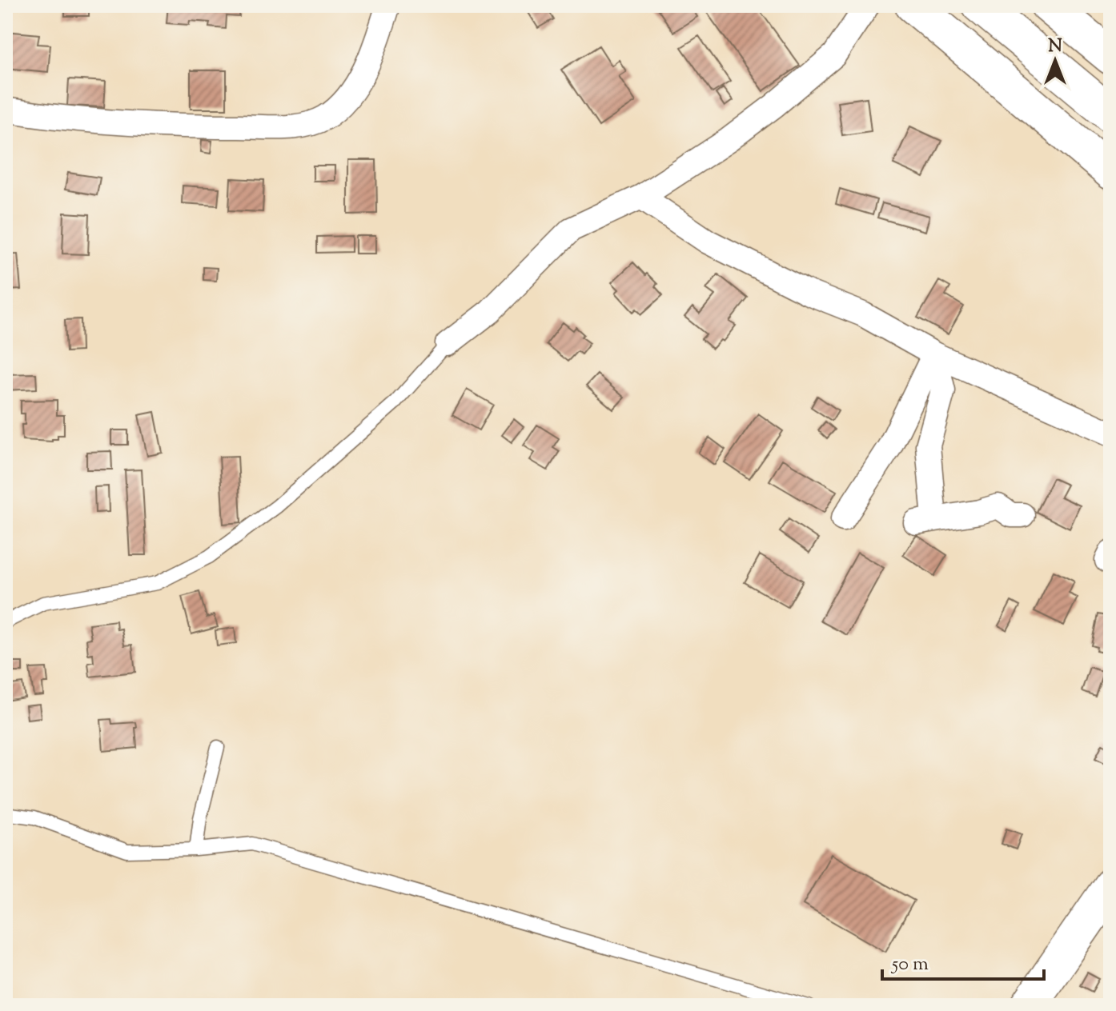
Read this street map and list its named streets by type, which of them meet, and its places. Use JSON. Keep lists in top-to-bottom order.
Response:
{
  "scale_bar": "50 m",
  "north": "top"
}
